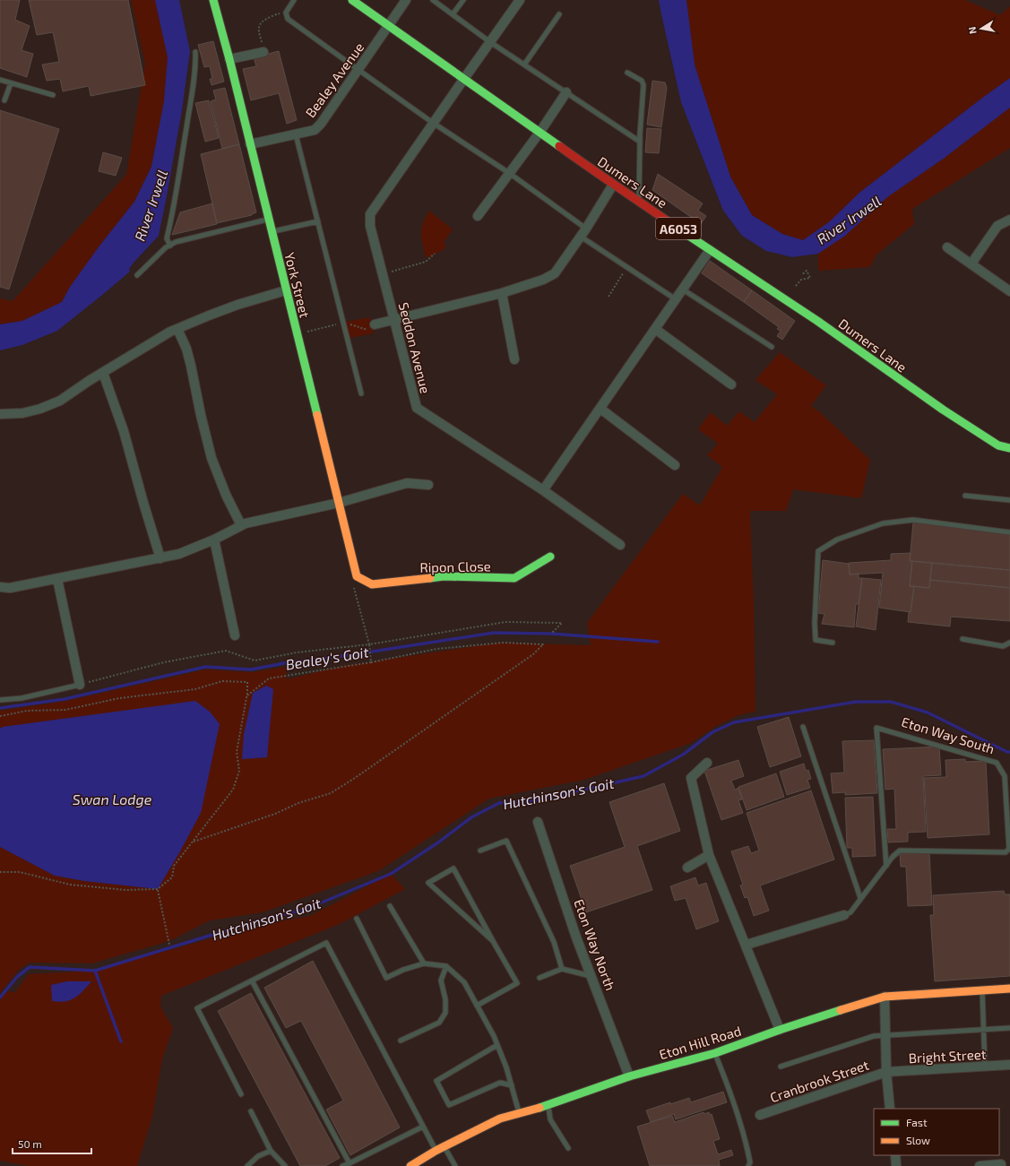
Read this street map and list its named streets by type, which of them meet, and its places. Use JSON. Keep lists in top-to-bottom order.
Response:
{
  "streets": {
    "street": [
      "Bealey Avenue",
      "Dumers Lane",
      "A6053",
      "York Street",
      "Seddon Avenue",
      "Ripon Close",
      "Eton Way South",
      "Eton Way North",
      "Eton Hill Road",
      "Bright Street",
      "Cranbrook Street"
    ]
  },
  "crossings": [
    ["Bealey Avenue", "Dumers Lane"],
    ["Bealey Avenue", "York Street"],
    ["Dumers Lane", "Seddon Avenue"],
    ["York Street", "Ripon Close"],
    ["Eton Way North", "Eton Hill Road"],
    ["Bright Street", "Cranbrook Street"]
  ],
  "water": [
    "River Irwell",
    "Bealey's Goit",
    "Hutchinson's Goit",
    "Swan Lodge"
  ],
  "legend": ["Fast", "Slow"],
  "scale_bar": "50 m",
  "north": "left"
}
